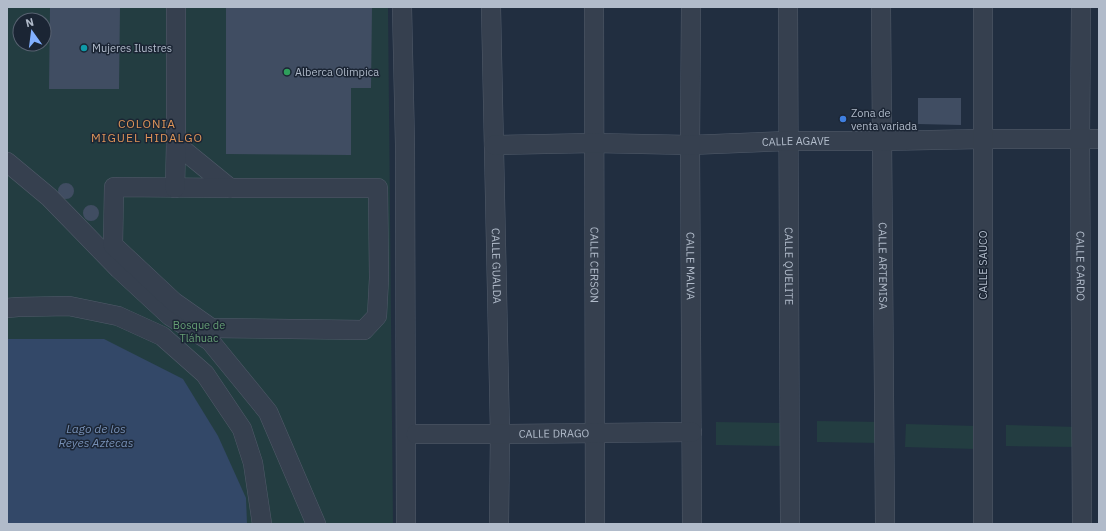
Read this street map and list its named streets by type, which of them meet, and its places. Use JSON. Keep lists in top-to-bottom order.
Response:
{
  "streets": {
    "street": [
      "CALLE AGAVE",
      "CALLE GUALDA",
      "CALLE MALVA",
      "CALLE QUELITE",
      "CALLE SAUCO",
      "CALLE CERSON",
      "CALLE ARTEMISA",
      "CALLE CARDO",
      "CALLE DRAGO"
    ]
  },
  "crossings": [
    ["CALLE AGAVE", "CALLE GUALDA"],
    ["CALLE AGAVE", "CALLE MALVA"],
    ["CALLE AGAVE", "CALLE QUELITE"],
    ["CALLE AGAVE", "CALLE SAUCO"],
    ["CALLE AGAVE", "CALLE CERSON"],
    ["CALLE AGAVE", "CALLE ARTEMISA"],
    ["CALLE AGAVE", "CALLE CARDO"],
    ["CALLE GUALDA", "CALLE DRAGO"],
    ["CALLE MALVA", "CALLE DRAGO"],
    ["CALLE CERSON", "CALLE DRAGO"]
  ],
  "districts": ["COLONIA MIGUEL HIDALGO"],
  "water": ["Lago de los Reyes Aztecas"],
  "parks": ["Bosque de Tláhuac"],
  "places": ["Mujeres Ilustres", "Alberca Olimpica", "Zona de venta variada"],
  "north": "top"
}
